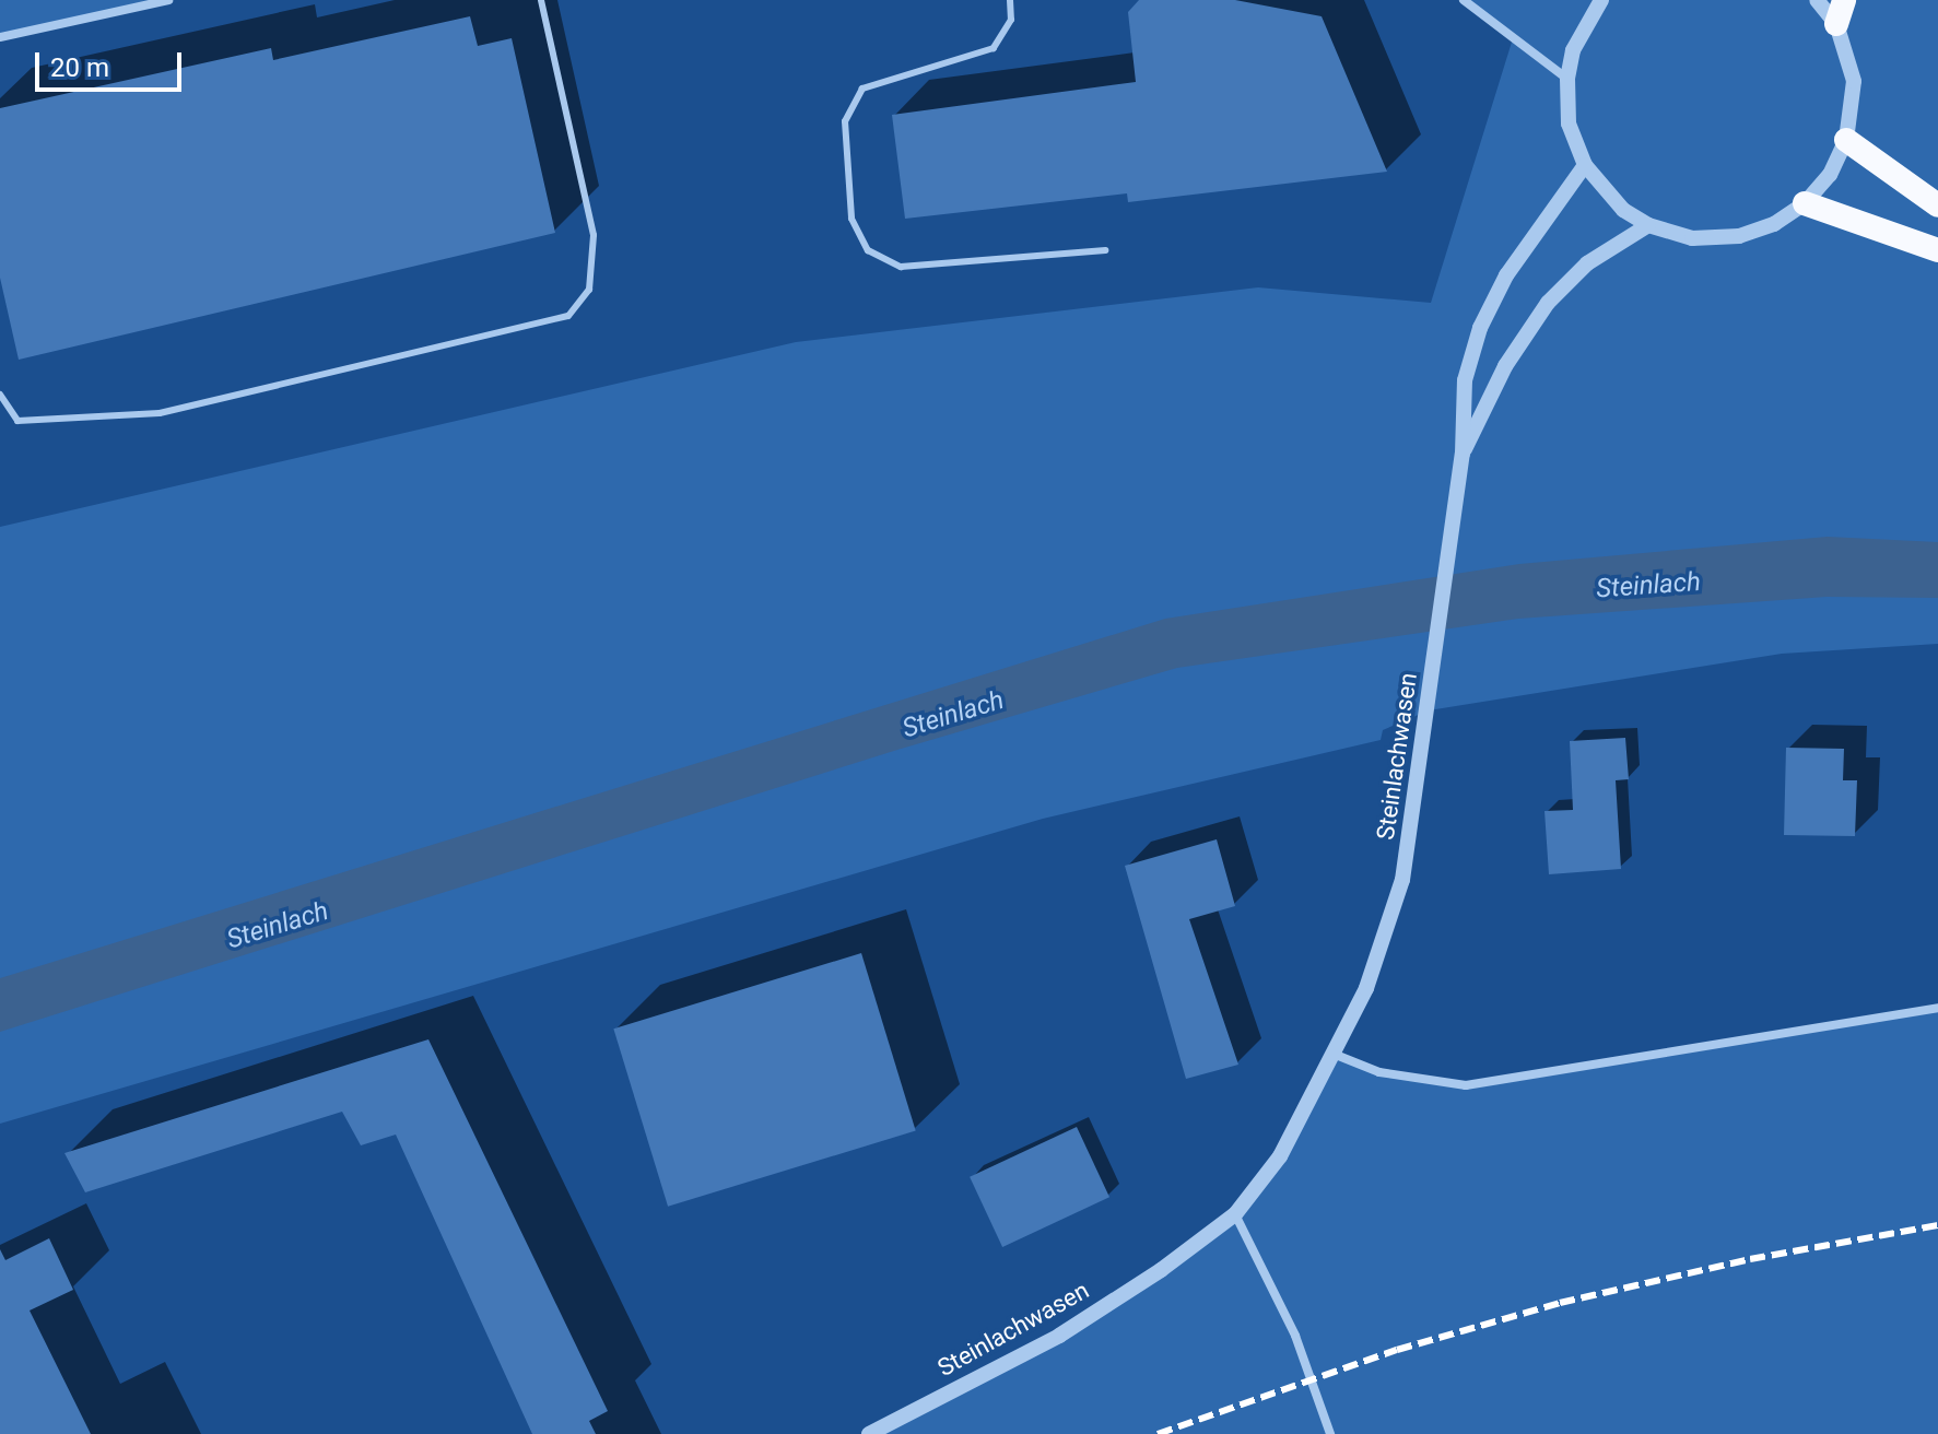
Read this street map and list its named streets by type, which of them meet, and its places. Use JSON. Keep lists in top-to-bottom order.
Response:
{
  "streets": {
    "street": ["Steinlachwasen"]
  },
  "water": ["Steinlach"],
  "scale_bar": "20 m"
}
